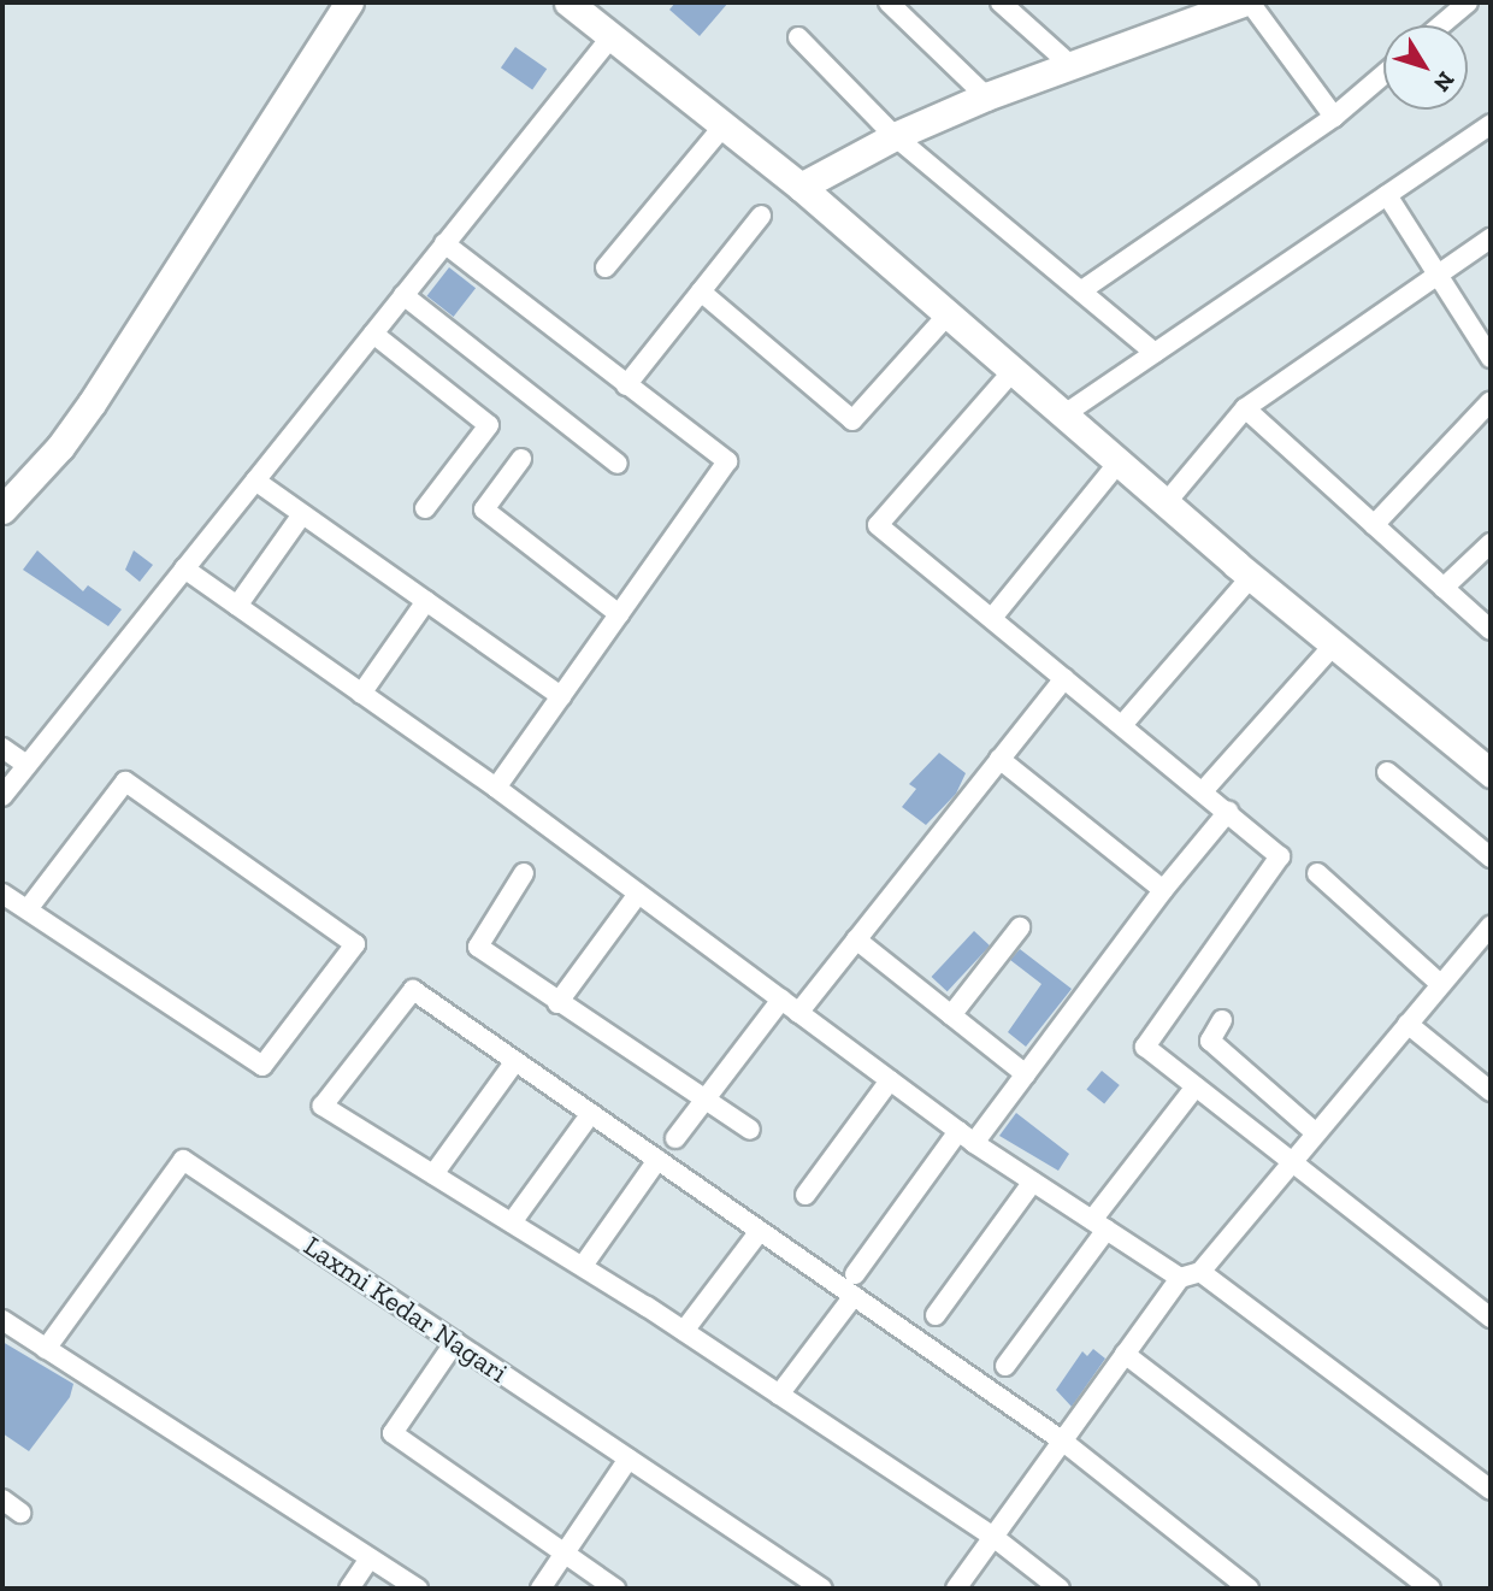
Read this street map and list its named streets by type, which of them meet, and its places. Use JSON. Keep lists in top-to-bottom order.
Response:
{
  "streets": {
    "street": ["Laxmi Kedar Nagari"]
  },
  "north": "bottom right"
}
